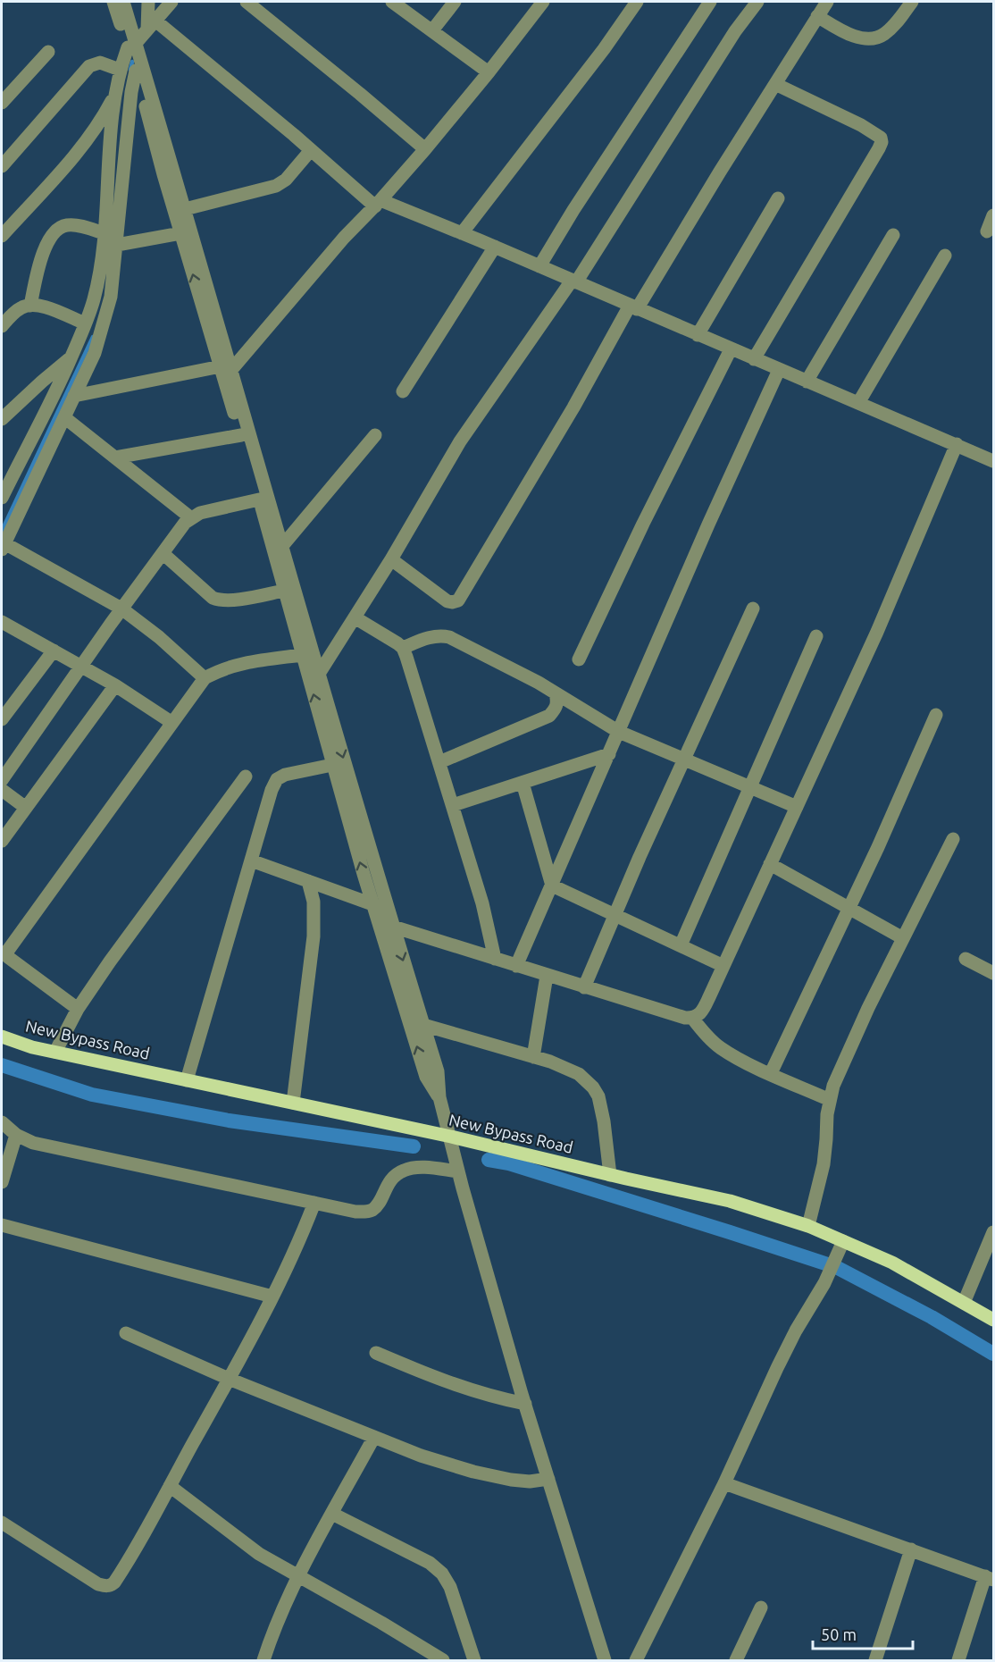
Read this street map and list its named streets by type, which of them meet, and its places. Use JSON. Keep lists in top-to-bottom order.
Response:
{
  "streets": {
    "main road": ["New Bypass Road"]
  },
  "scale_bar": "50 m"
}
